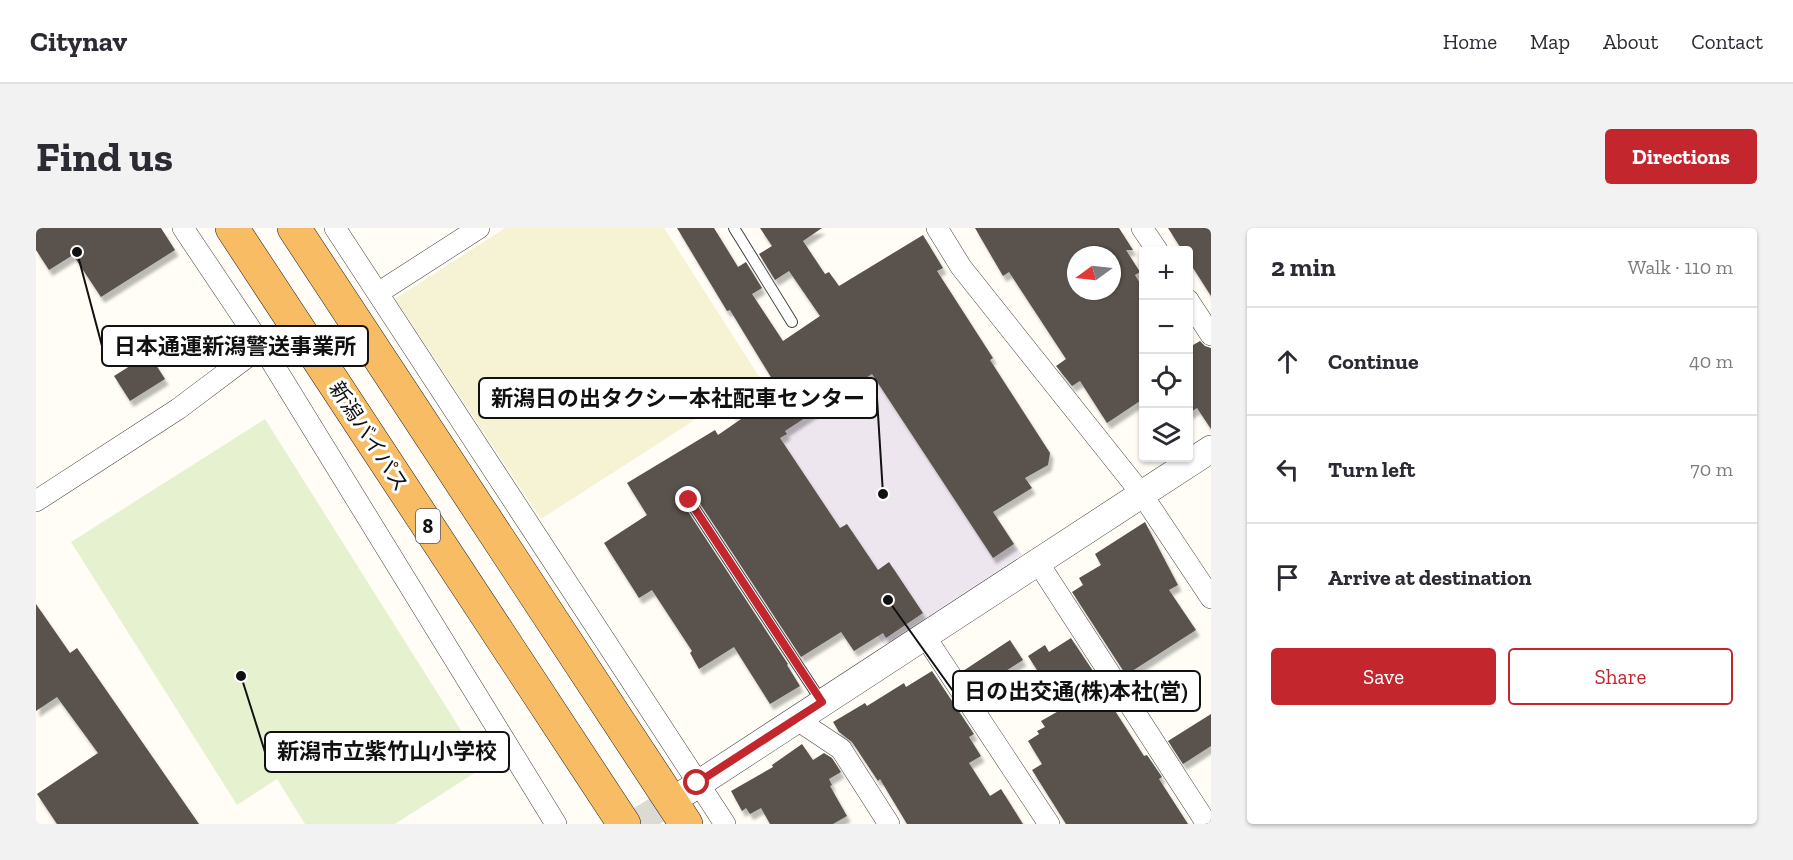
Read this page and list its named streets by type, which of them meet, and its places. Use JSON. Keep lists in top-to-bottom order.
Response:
{
  "streets": {
    "highway": ["新潟バイパス", "8"]
  },
  "places": [
    "日本通運新潟警送事業所",
    "新潟日の出タクシー本社配車センター",
    "日の出交通(株)本社(営)",
    "新潟市立紫竹山小学校"
  ],
  "north": "left",
  "page": {
    "header": "Citynav",
    "nav": [
      "Home",
      "Map",
      "About",
      "Contact"
    ],
    "buttons": [
      "Directions",
      ["Save", "Share"]
    ],
    "title": "Find us",
    "heading": ["2 min", "Walk · 110 m"],
    "map_buttons": ["+", "−"],
    "list": [
      ["Continue", "40 m"],
      ["Turn left", "70 m"],
      "Arrive at destination"
    ]
  }
}
